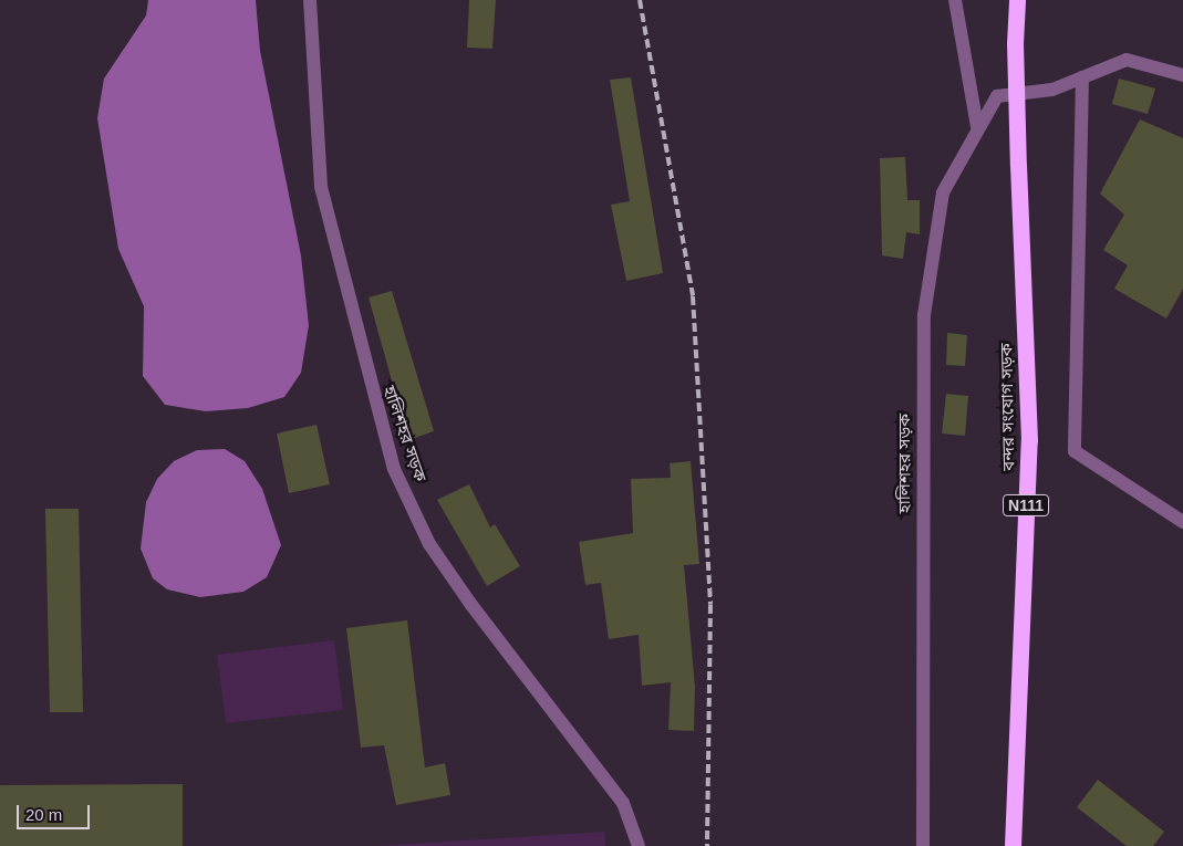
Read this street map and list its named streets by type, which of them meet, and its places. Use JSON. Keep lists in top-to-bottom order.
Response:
{
  "streets": {
    "highway": ["বন্দর সংযোগ সড়ক", "N111"],
    "street": ["হালিশহর সড়ক"]
  },
  "scale_bar": "20 m"
}
